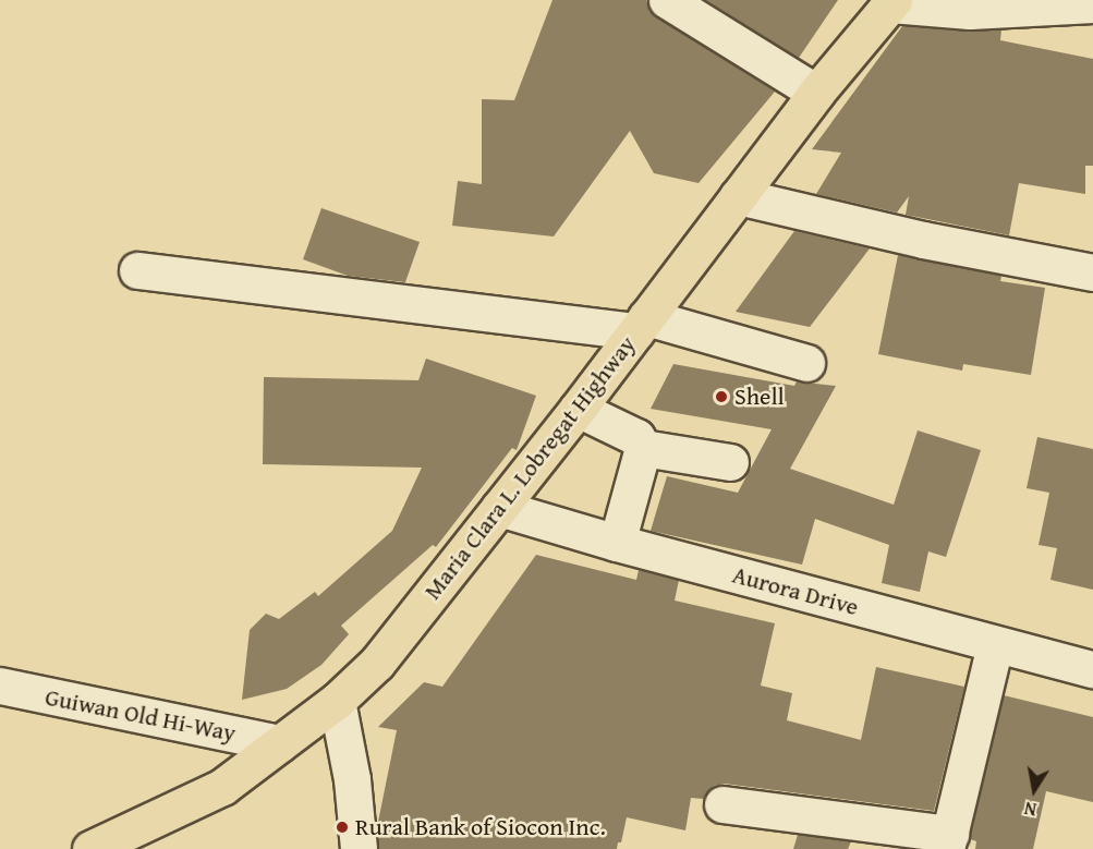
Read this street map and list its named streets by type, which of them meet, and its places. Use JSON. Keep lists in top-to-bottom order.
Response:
{
  "streets": {
    "highway": ["Maria Clara L. Lobregat Highway"],
    "street": ["Aurora Drive", "Guiwan Old Hi-Way"]
  },
  "crossings": [
    ["Maria Clara L. Lobregat Highway", "Aurora Drive"],
    ["Maria Clara L. Lobregat Highway", "Guiwan Old Hi-Way"]
  ],
  "places": ["Shell", "Rural Bank of Siocon Inc."],
  "north": "bottom"
}
